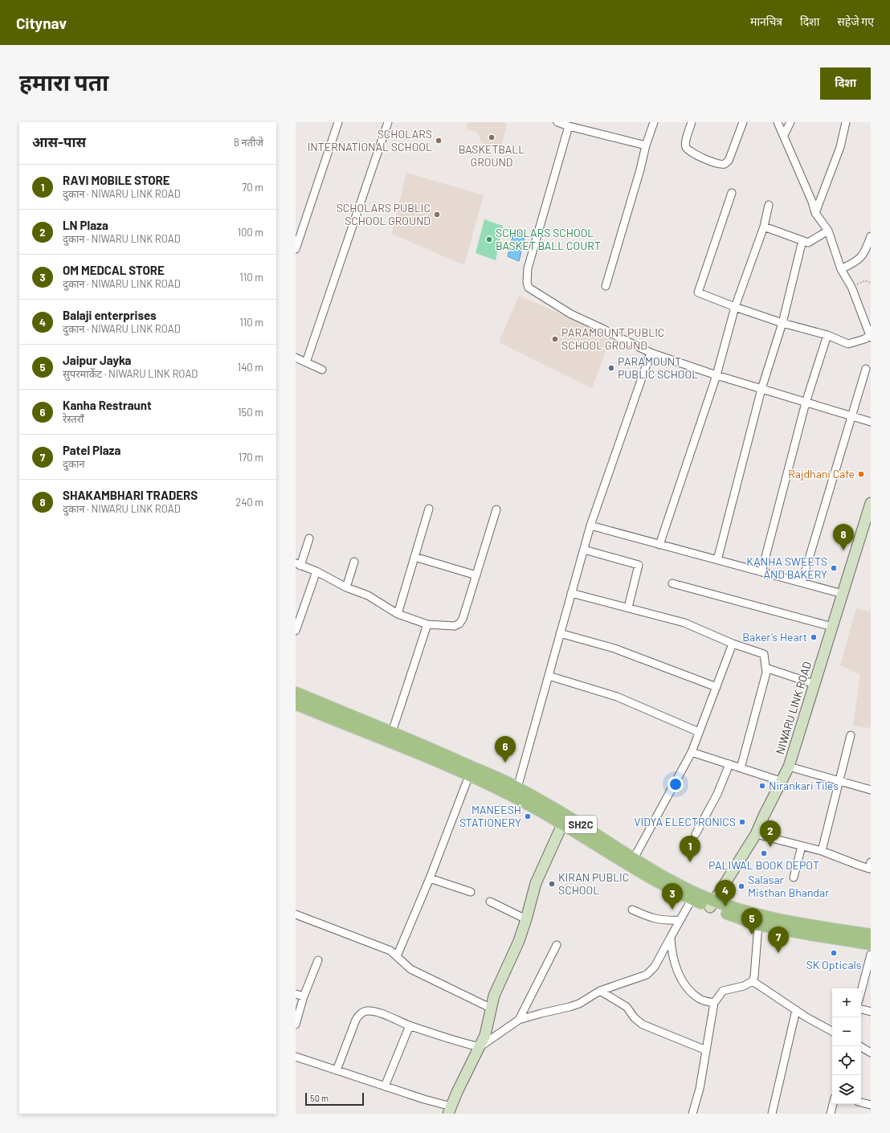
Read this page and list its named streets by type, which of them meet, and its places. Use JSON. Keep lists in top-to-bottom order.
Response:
{
  "streets": {
    "main road": ["SH2C"],
    "street": ["NIWARU LINK ROAD"]
  },
  "crossings": [
    ["NIWARU LINK ROAD", "SH2C"]
  ],
  "places": [
    "BASKETBALL GROUND",
    "SCHOLARS INTERNATIONAL SCHOOL",
    "SCHOLARS PUBLIC SCHOOL GROUND",
    "SCHOLARS SCHOOL BASKET BALL COURT",
    "PARAMOUNT PUBLIC SCHOOL GROUND",
    "PARAMOUNT PUBLIC SCHOOL",
    "Rajdhani Cafe",
    "KANHA SWEETS AND BAKERY",
    "Baker's Heart",
    "Nirankari Tiles",
    "MANEESH STATIONERY",
    "VIDYA ELECTRONICS",
    "PALIWAL BOOK DEPOT",
    "KIRAN PUBLIC SCHOOL",
    "Salasar Misthan Bhandar",
    "SK Opticals"
  ],
  "scale_bar": "50 m",
  "page": {
    "header": "Citynav",
    "nav": ["मानचित्र", "दिशा", "सहेजे गए"],
    "buttons": "दिशा",
    "title": "हमारा पता",
    "heading": ["आस-पास", "8 नतीजे"],
    "list": [
      {
        "mark": "1",
        "name": "RAVI MOBILE STORE",
        "note": "दुकान · NIWARU LINK ROAD",
        "value": "70 m"
      },
      {
        "mark": "2",
        "name": "LN Plaza",
        "note": "दुकान · NIWARU LINK ROAD",
        "value": "100 m"
      },
      {
        "mark": "3",
        "name": "OM MEDCAL STORE",
        "note": "दुकान · NIWARU LINK ROAD",
        "value": "110 m"
      },
      {
        "mark": "4",
        "name": "Balaji enterprises",
        "note": "दुकान · NIWARU LINK ROAD",
        "value": "110 m"
      },
      {
        "mark": "5",
        "name": "Jaipur Jayka",
        "note": "सुपरमार्केट · NIWARU LINK ROAD",
        "value": "140 m"
      },
      {
        "mark": "6",
        "name": "Kanha Restraunt",
        "note": "रेस्तराँ",
        "value": "150 m"
      },
      {
        "mark": "7",
        "name": "Patel Plaza",
        "note": "दुकान",
        "value": "170 m"
      },
      {
        "mark": "8",
        "name": "SHAKAMBHARI TRADERS",
        "note": "दुकान · NIWARU LINK ROAD",
        "value": "240 m"
      }
    ],
    "pins": [
      "8",
      "6",
      "2",
      "1",
      "4",
      "3",
      "5",
      "7"
    ],
    "map_buttons": ["+", "−"],
    "scale": "50 m"
  }
}
